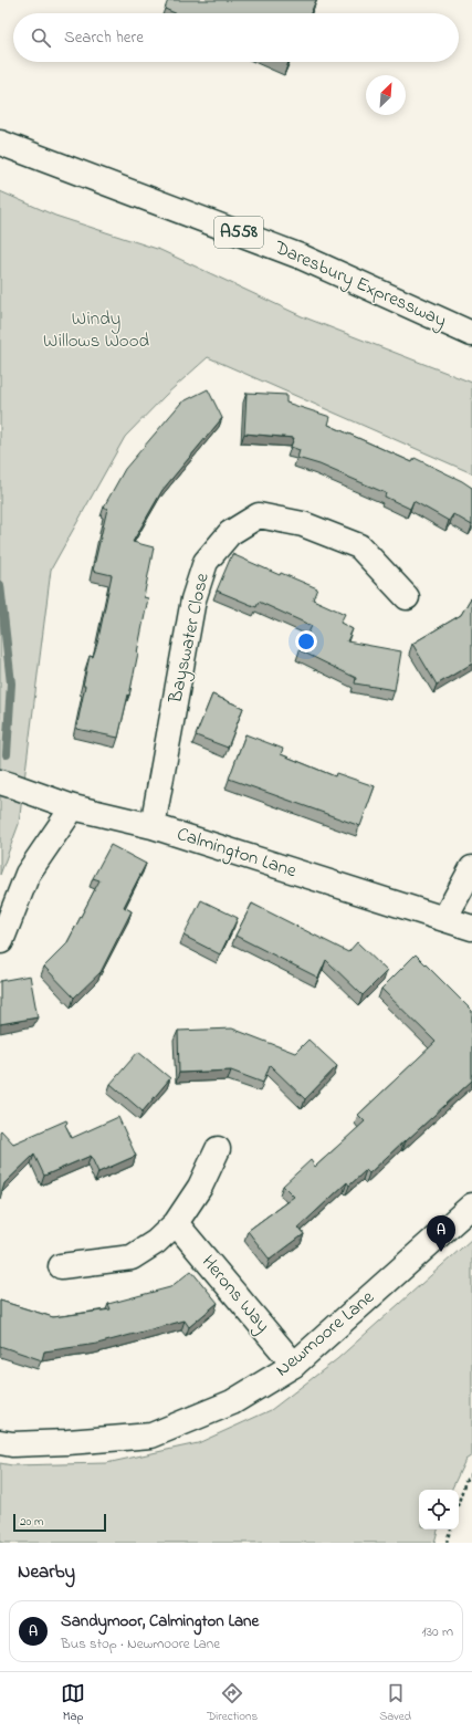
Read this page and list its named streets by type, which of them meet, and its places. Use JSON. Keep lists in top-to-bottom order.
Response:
{
  "streets": {
    "street": [
      "A558",
      "Daresbury Expressway",
      "Bayswater Close",
      "Calmington Lane",
      "Herons Way",
      "Newmoore Lane"
    ]
  },
  "crossings": [
    ["Bayswater Close", "Calmington Lane"],
    ["Herons Way", "Newmoore Lane"]
  ],
  "parks": ["Windy Willows Wood"],
  "scale_bar": "20 m",
  "north": "top right",
  "page": {
    "search": "Search here",
    "pins": "A",
    "scale": "20 m",
    "heading": "Nearby",
    "list": [
      {
        "mark": "A",
        "name": "Sandymoor, Calmington Lane",
        "note": "Bus stop · Newmoore Lane",
        "value": "130 m"
      }
    ],
    "nav": ["Map", "Directions", "Saved"]
  }
}
